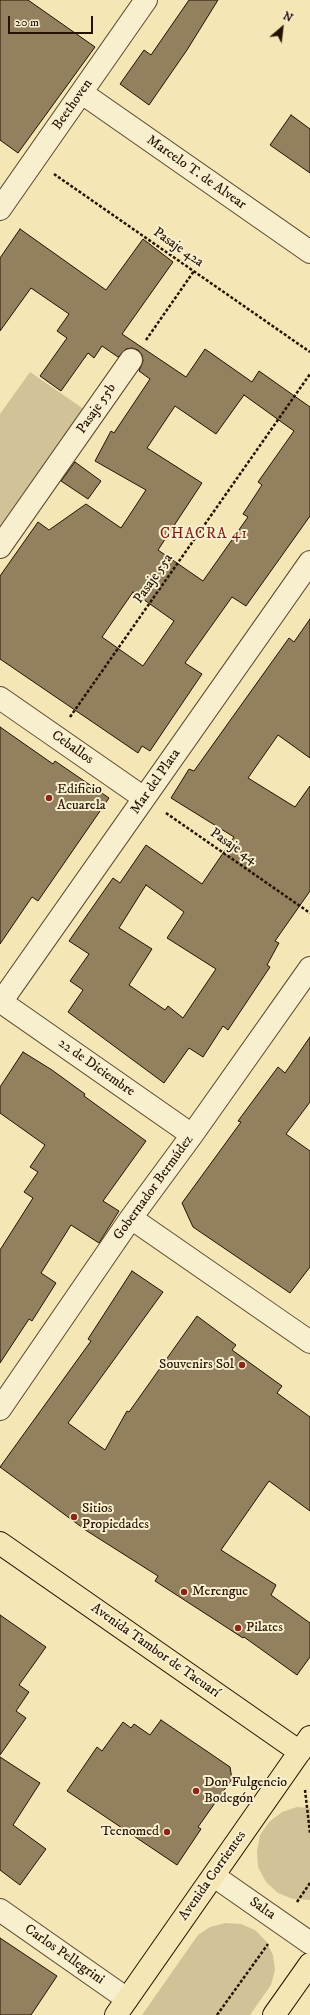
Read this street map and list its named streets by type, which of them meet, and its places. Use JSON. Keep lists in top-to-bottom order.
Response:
{
  "streets": {
    "main road": ["Avenida Tambor de Tacuarí", "Avenida Corrientes"],
    "street": [
      "Beethoven",
      "Marcelo T. de Alvear",
      "Pasaje 55b",
      "Ceballos",
      "Mar del Plata",
      "22 de Diciembre",
      "Gobernador Bermúdez",
      "Salta",
      "Carlos Pellegrini"
    ],
    "path": ["Pasaje 42a", "Pasaje 55a", "Pasaje 44"]
  },
  "crossings": [
    ["Beethoven", "Marcelo T. de Alvear"],
    ["Beethoven", "Pasaje 42a"],
    ["Pasaje 55a", "Ceballos"],
    ["Ceballos", "Mar del Plata"],
    ["Ceballos", "Pasaje 44"],
    ["Mar del Plata", "Pasaje 44"],
    ["Mar del Plata", "22 de Diciembre"],
    ["22 de Diciembre", "Gobernador Bermúdez"],
    ["Avenida Tambor de Tacuarí", "Avenida Corrientes"],
    ["Avenida Corrientes", "Salta"],
    ["Avenida Corrientes", "Carlos Pellegrini"]
  ],
  "districts": ["CHACRA 41"],
  "places": [
    "Edificio Acuarela",
    "Souvenirs Sol",
    "Sitios Propiedades",
    "Merengue",
    "Pilates",
    "Don Fulgencio Bodegón",
    "Tecnomed"
  ],
  "scale_bar": "20 m",
  "north": "top right"
}
